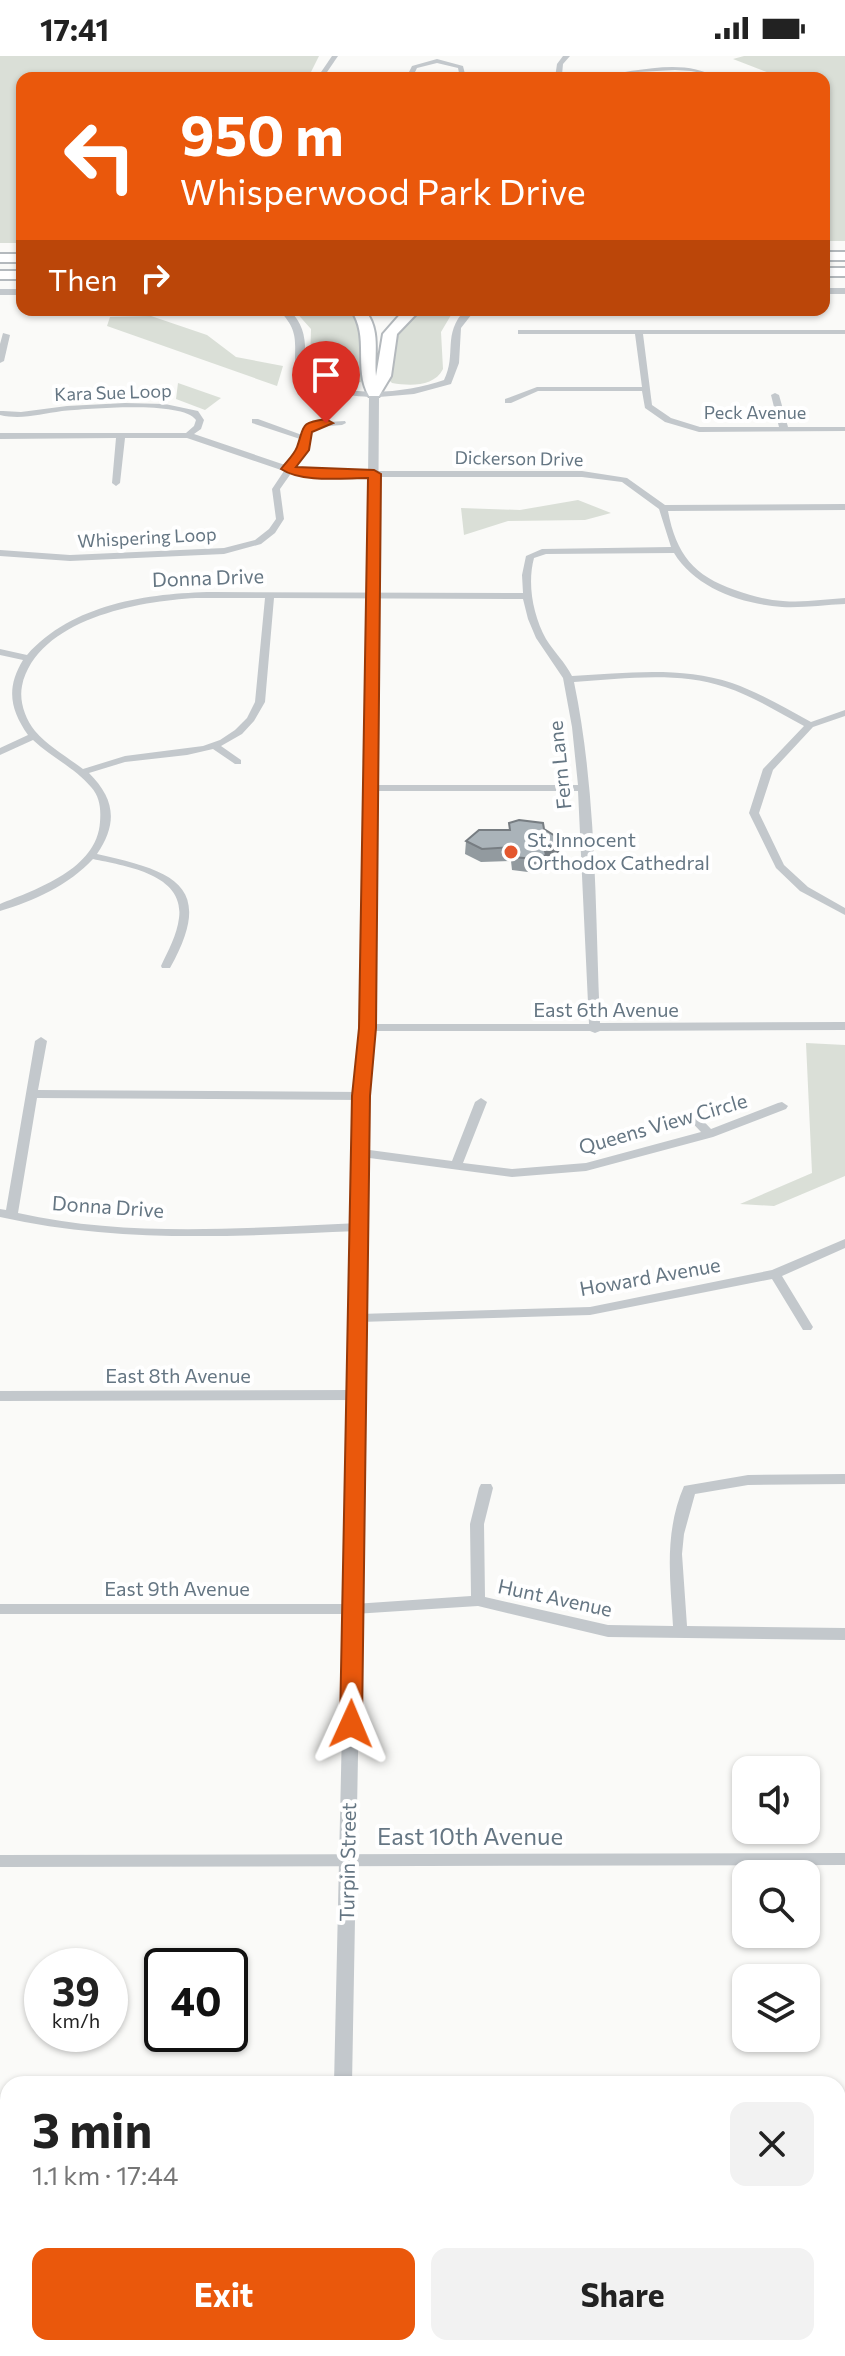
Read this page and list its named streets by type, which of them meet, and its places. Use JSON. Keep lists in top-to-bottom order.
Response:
{
  "streets": {
    "street": [
      "Kara Sue Loop",
      "Peck Avenue",
      "Dickerson Drive",
      "Whispering Loop",
      "Donna Drive",
      "Fern Lane",
      "East 6th Avenue",
      "Queens View Circle",
      "Howard Avenue",
      "East 8th Avenue",
      "East 9th Avenue",
      "Hunt Avenue",
      "East 10th Avenue",
      "Turpin Street"
    ]
  },
  "crossings": [
    ["Kara Sue Loop", "Dickerson Drive"],
    ["Dickerson Drive", "Whispering Loop"],
    ["Dickerson Drive", "Turpin Street"],
    ["Donna Drive", "Fern Lane"],
    ["Donna Drive", "Turpin Street"],
    ["Fern Lane", "East 6th Avenue"],
    ["East 6th Avenue", "Turpin Street"],
    ["Queens View Circle", "Turpin Street"],
    ["Howard Avenue", "Turpin Street"],
    ["East 8th Avenue", "Turpin Street"],
    ["East 9th Avenue", "Hunt Avenue"],
    ["East 9th Avenue", "Turpin Street"],
    ["Hunt Avenue", "Turpin Street"],
    ["East 10th Avenue", "Turpin Street"]
  ],
  "places": ["St. Innocent Orthodox Cathedral"],
  "page": {
    "status": "17:41",
    "turn": ["950 m", "Whisperwood Park Drive"],
    "then": "Then",
    "speed": "39 km/h",
    "limit": "40",
    "heading": ["3 min", "1.1 km · 17:44"],
    "buttons": ["Exit", "Share"]
  }
}
